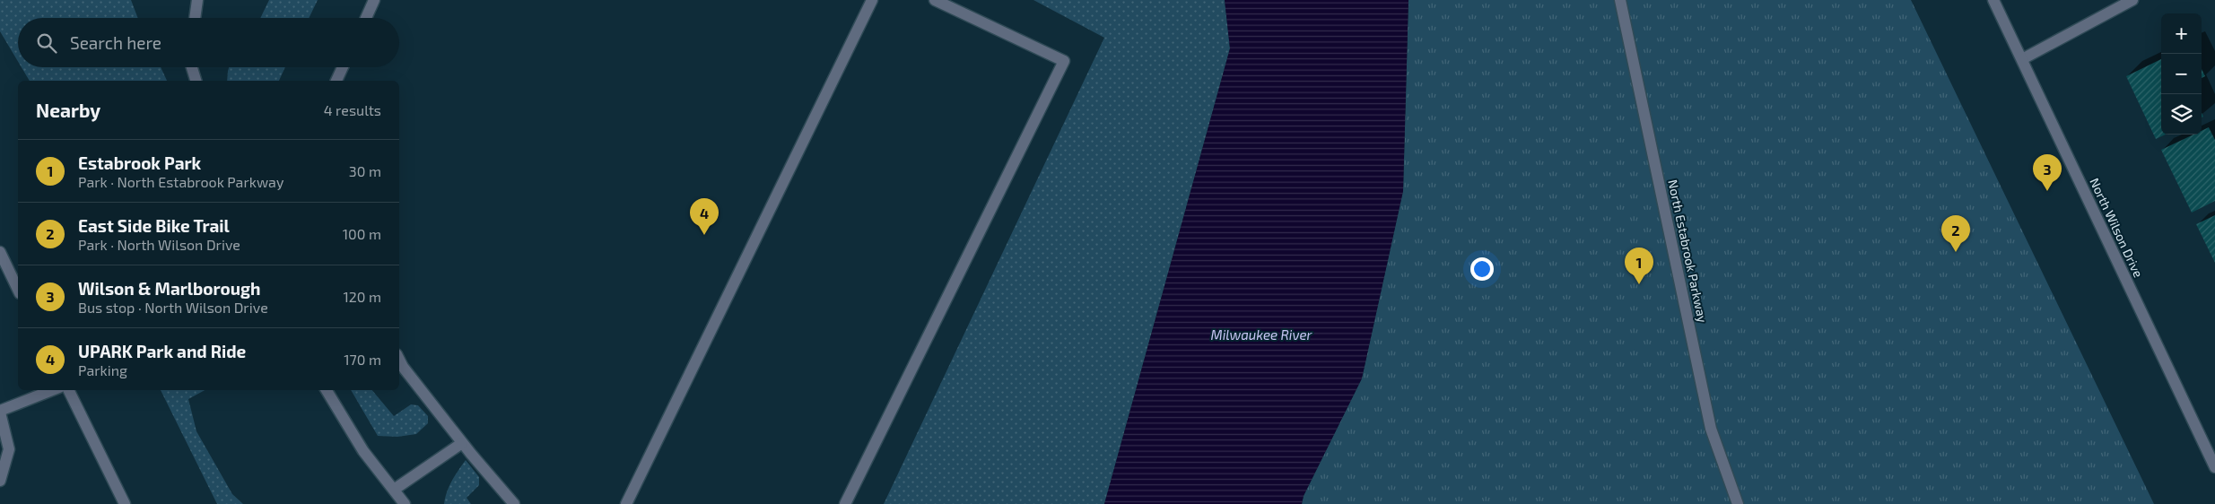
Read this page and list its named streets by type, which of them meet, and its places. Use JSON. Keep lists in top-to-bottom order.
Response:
{
  "streets": {
    "street": ["North Wilson Drive", "North Estabrook Parkway"]
  },
  "water": ["Milwaukee River"],
  "page": {
    "map_buttons": ["+", "−"],
    "search": "Search here",
    "heading": ["Nearby", "4 results"],
    "list": [
      {
        "mark": "1",
        "name": "Estabrook Park",
        "note": "Park · North Estabrook Parkway",
        "value": "30 m"
      },
      {
        "mark": "2",
        "name": "East Side Bike Trail",
        "note": "Park · North Wilson Drive",
        "value": "100 m"
      },
      {
        "mark": "3",
        "name": "Wilson & Marlborough",
        "note": "Bus stop · North Wilson Drive",
        "value": "120 m"
      },
      {
        "mark": "4",
        "name": "UPARK Park and Ride",
        "note": "Parking",
        "value": "170 m"
      }
    ],
    "pins": [
      "3",
      "4",
      "2",
      "1"
    ]
  }
}
